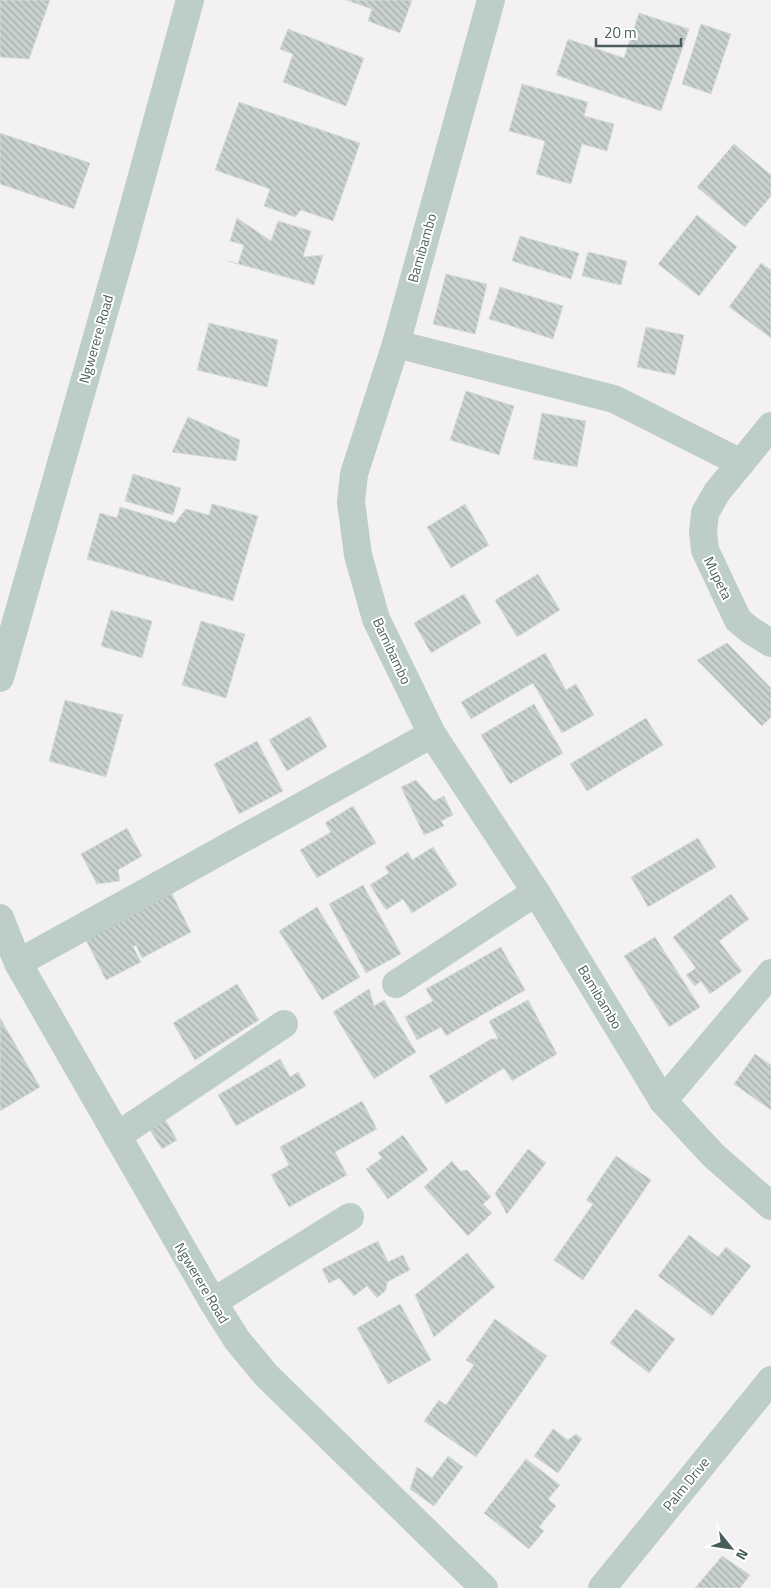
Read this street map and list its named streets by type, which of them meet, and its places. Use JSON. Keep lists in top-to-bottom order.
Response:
{
  "streets": {
    "street": [
      "Bamibambo",
      "Ngwerere Road",
      "Mupeta",
      "Palm Drive"
    ]
  },
  "scale_bar": "20 m",
  "north": "bottom right"
}
